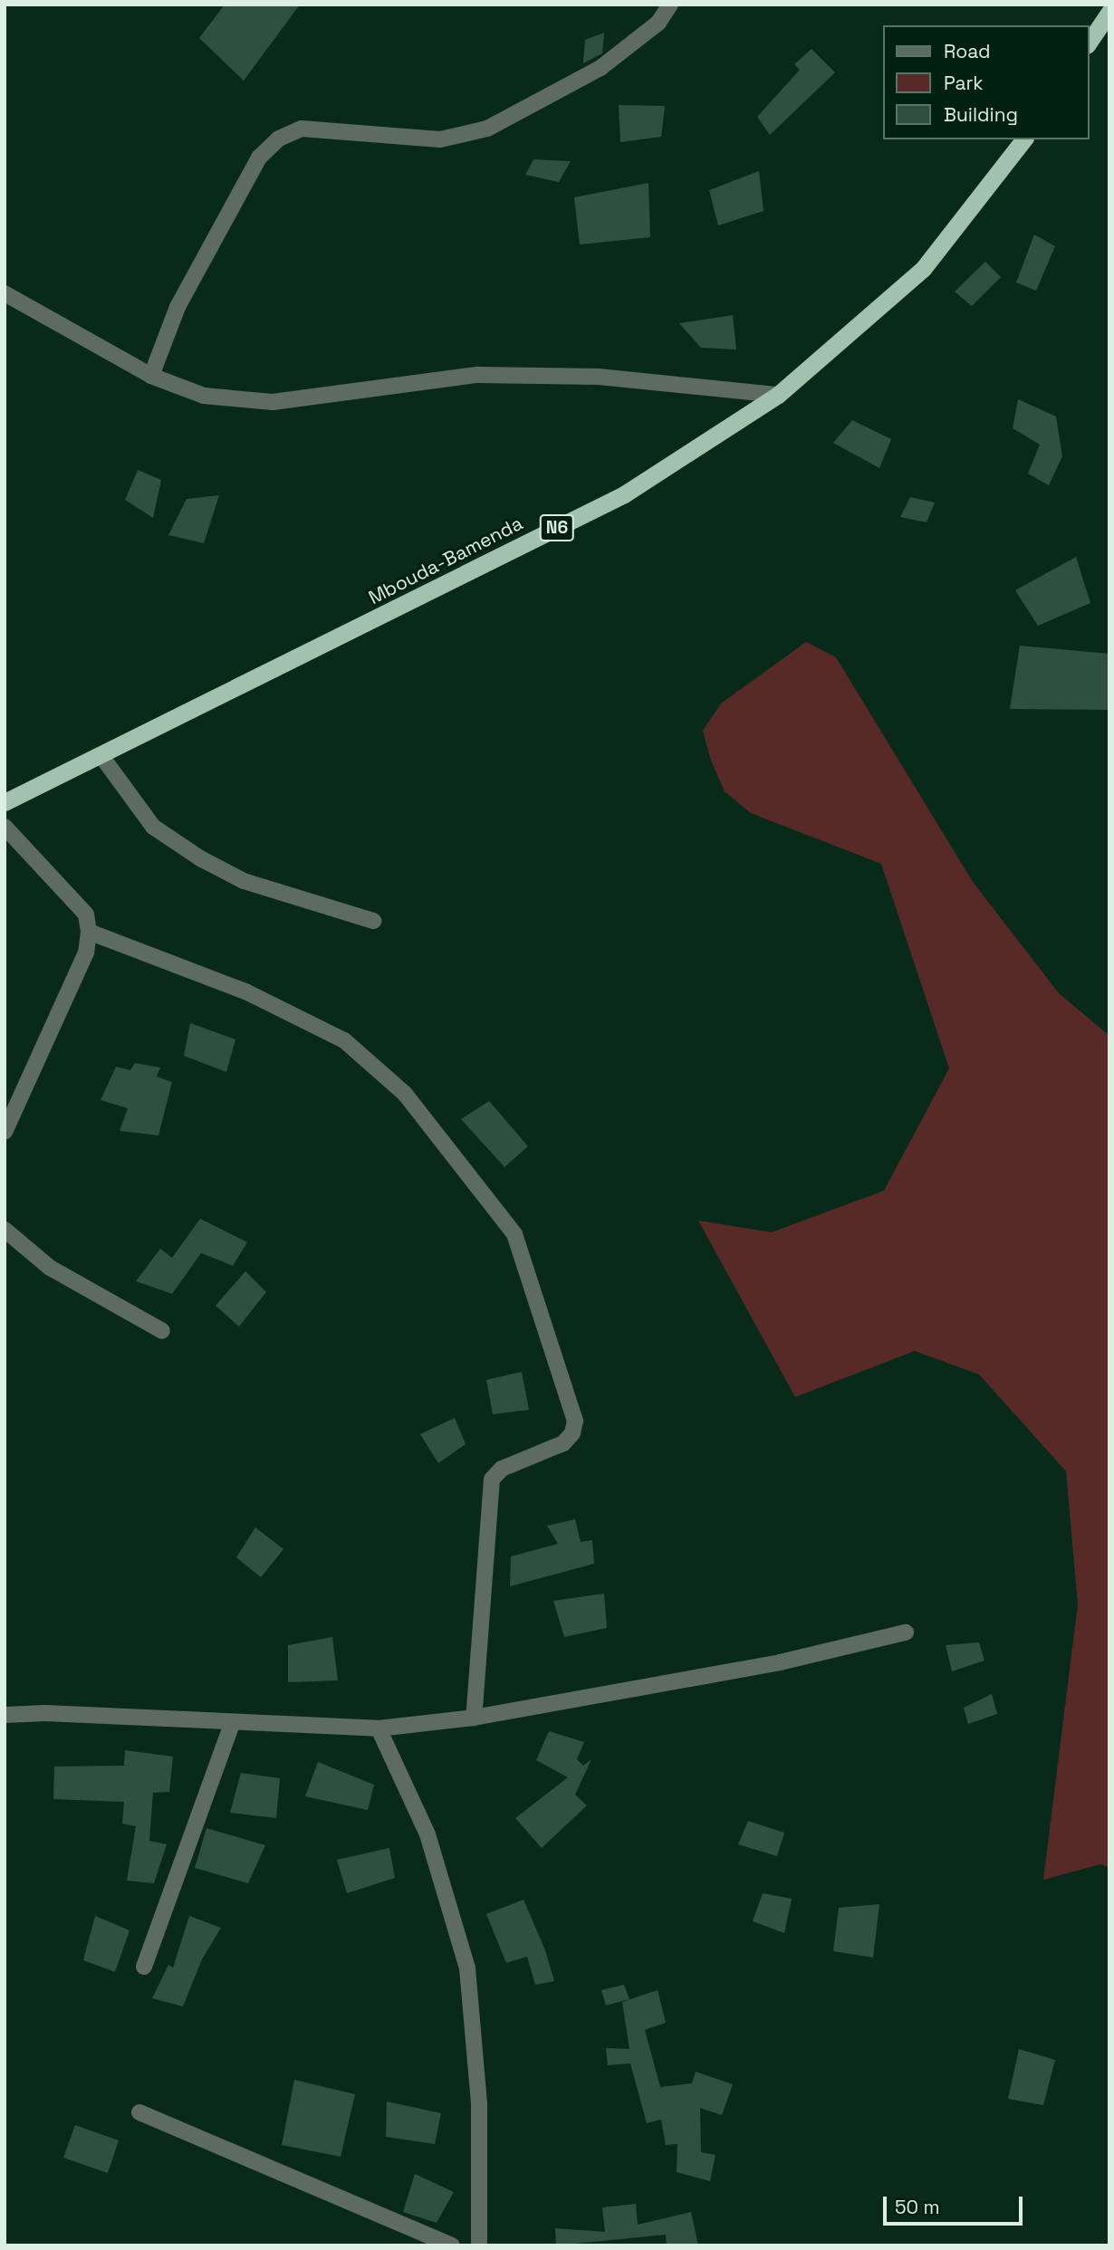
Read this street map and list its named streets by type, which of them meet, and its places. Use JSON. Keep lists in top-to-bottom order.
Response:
{
  "streets": {
    "highway": ["N6", "Mbouda-Bamenda"]
  },
  "legend": ["Road", "Park", "Building"],
  "scale_bar": "50 m"
}
